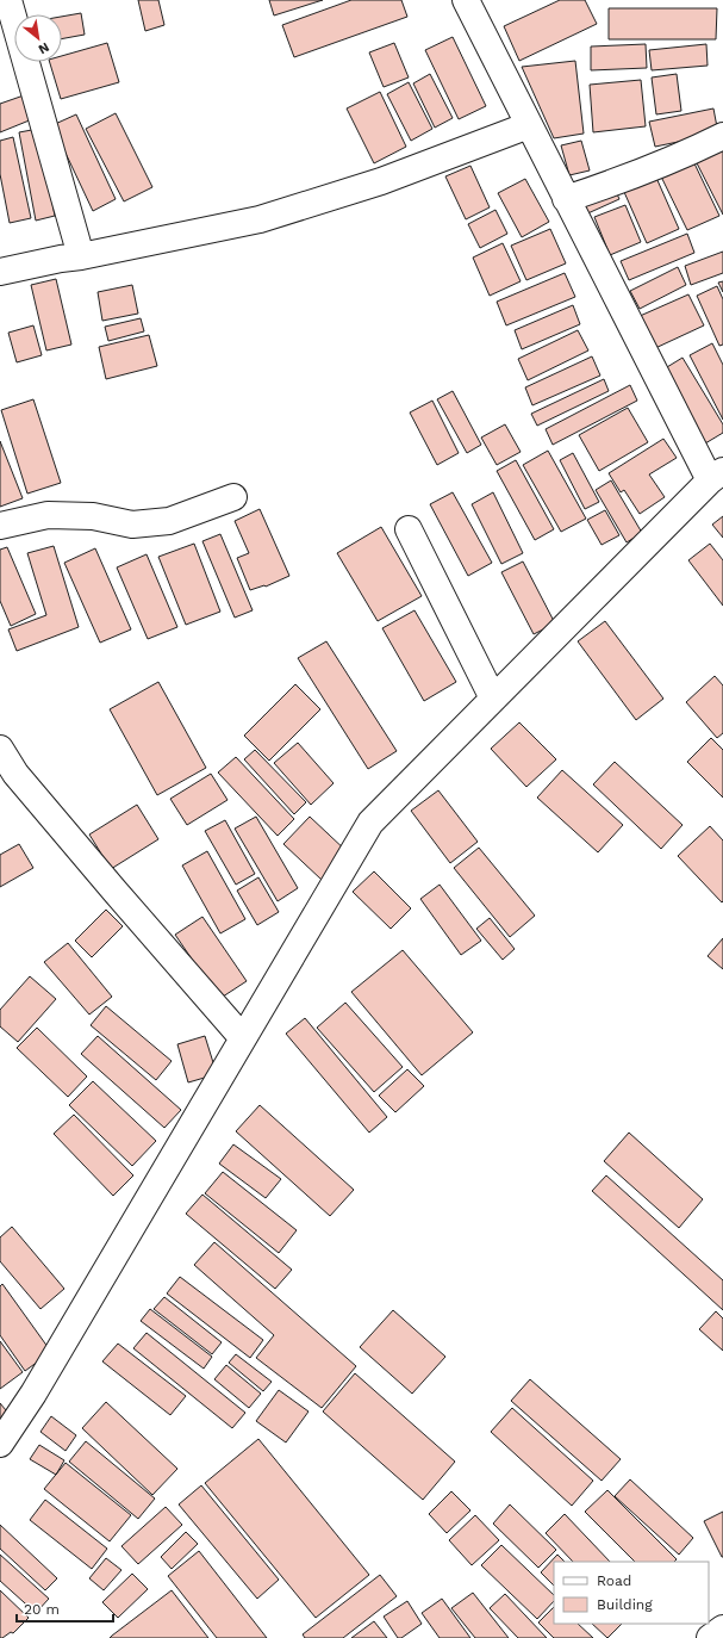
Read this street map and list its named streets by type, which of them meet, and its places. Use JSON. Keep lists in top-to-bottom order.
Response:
{
  "legend": ["Road", "Building"],
  "scale_bar": "20 m",
  "north": "bottom right"
}
